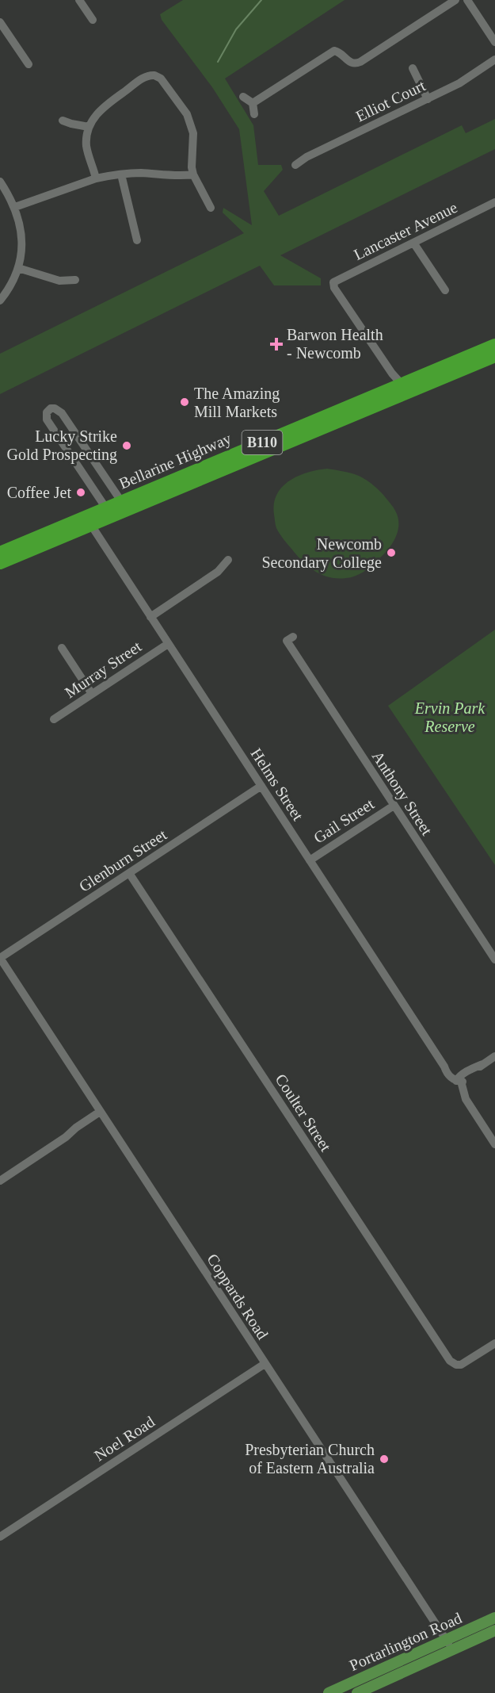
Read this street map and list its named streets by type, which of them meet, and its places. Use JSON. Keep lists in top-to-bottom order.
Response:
{
  "streets": {
    "highway": ["B110", "Bellarine Highway"],
    "main road": ["Portarlington Road"],
    "street": [
      "Elliot Court",
      "Lancaster Avenue",
      "Murray Street",
      "Helms Street",
      "Anthony Street",
      "Gail Street",
      "Glenburn Street",
      "Coulter Street",
      "Coppards Road",
      "Noel Road"
    ]
  },
  "crossings": [
    ["Lancaster Avenue", "Bellarine Highway"],
    ["Bellarine Highway", "Helms Street"],
    ["Murray Street", "Helms Street"],
    ["Helms Street", "Gail Street"],
    ["Helms Street", "Glenburn Street"],
    ["Anthony Street", "Gail Street"],
    ["Glenburn Street", "Coulter Street"],
    ["Glenburn Street", "Coppards Road"],
    ["Coppards Road", "Noel Road"],
    ["Coppards Road", "Portarlington Road"]
  ],
  "parks": ["Ervin Park Reserve"],
  "places": {
    "health": ["Barwon Health - Newcomb"],
    "other": [
      "The Amazing Mill Markets",
      "Lucky Strike Gold Prospecting",
      "Coffee Jet",
      "Newcomb Secondary College",
      "Presbyterian Church of Eastern Australia"
    ]
  }
}
